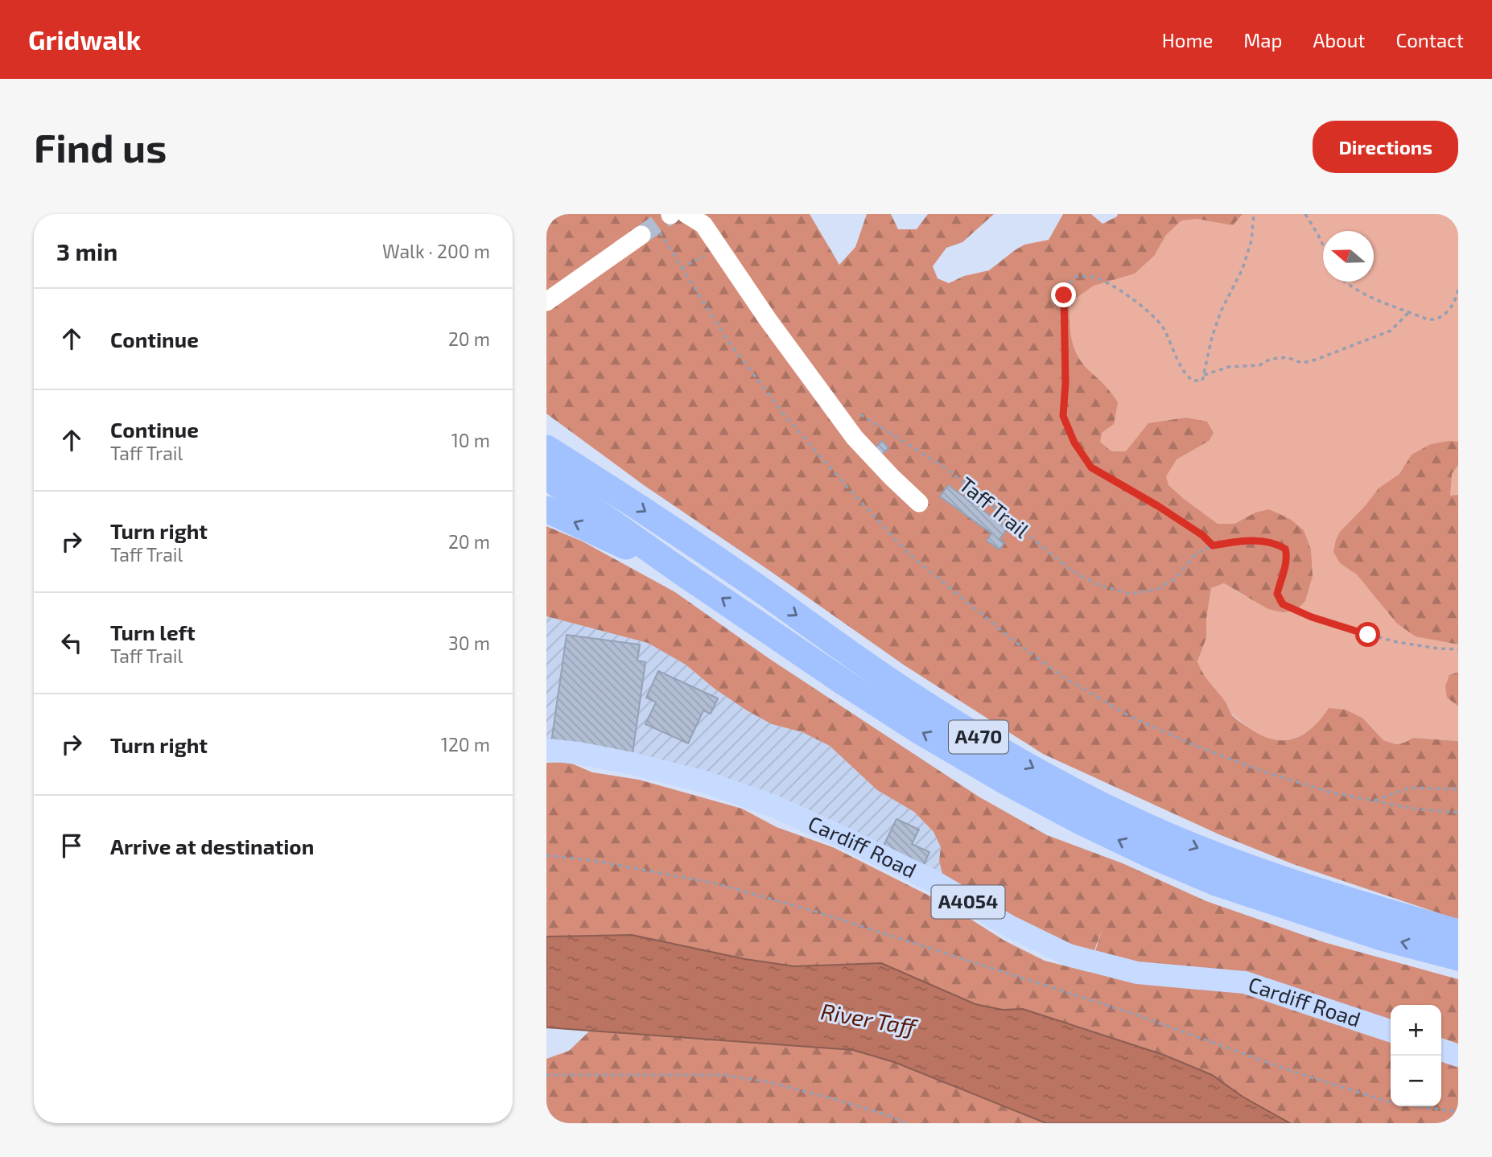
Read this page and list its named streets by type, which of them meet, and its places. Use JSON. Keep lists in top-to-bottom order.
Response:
{
  "streets": {
    "highway": ["A470"],
    "main road": ["Cardiff Road", "A4054"],
    "path": ["Taff Trail"]
  },
  "water": ["River Taff"],
  "north": "left",
  "page": {
    "header": "Gridwalk",
    "nav": [
      "Home",
      "Map",
      "About",
      "Contact"
    ],
    "buttons": "Directions",
    "title": "Find us",
    "heading": ["3 min", "Walk · 200 m"],
    "list": [
      ["Continue", "20 m"],
      ["Continue", "Taff Trail", "10 m"],
      ["Turn right", "Taff Trail", "20 m"],
      ["Turn left", "Taff Trail", "30 m"],
      ["Turn right", "120 m"],
      "Arrive at destination"
    ],
    "map_buttons": ["+", "−"]
  }
}
